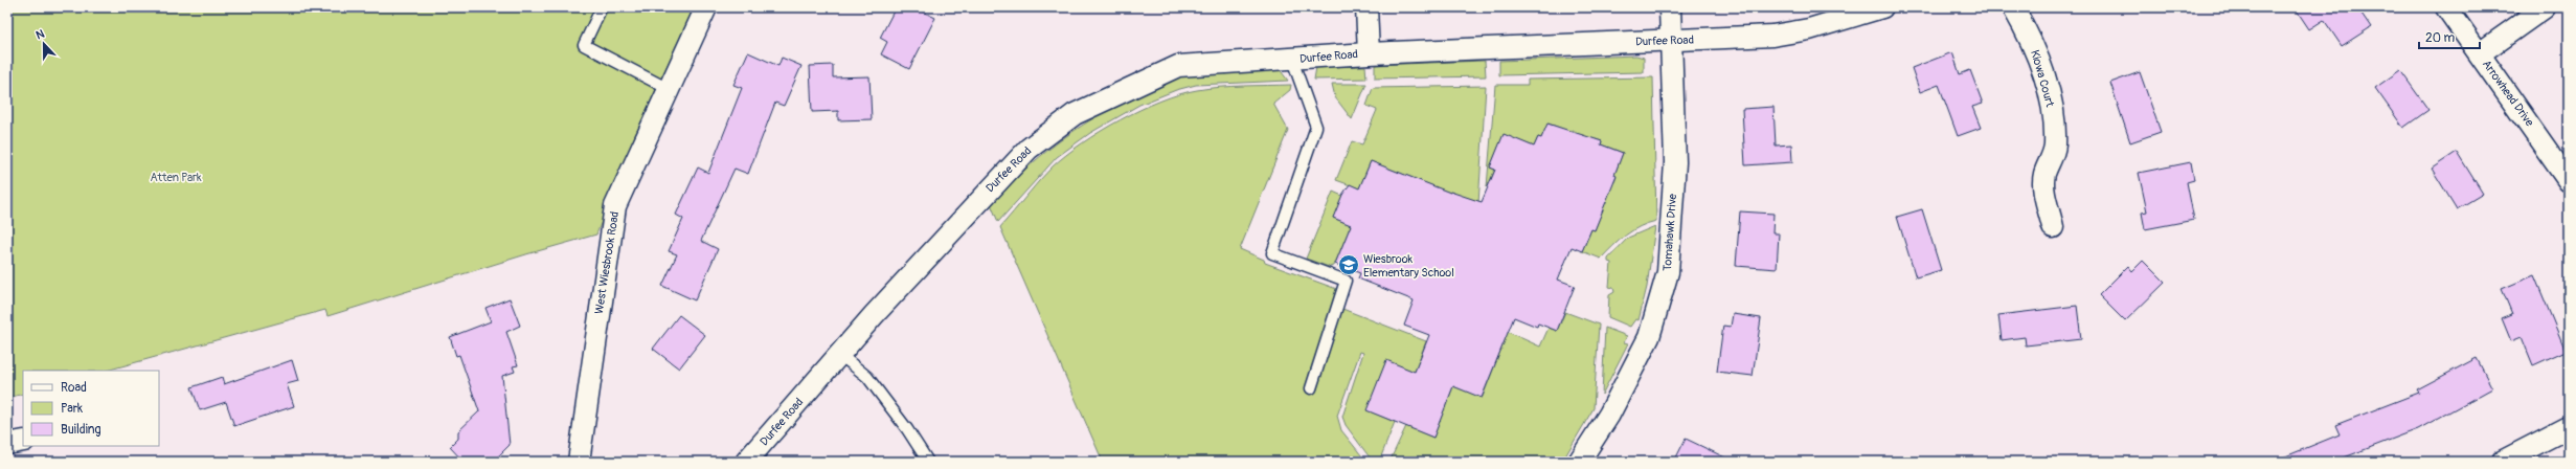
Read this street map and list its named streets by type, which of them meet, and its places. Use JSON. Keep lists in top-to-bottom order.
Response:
{
  "streets": {
    "street": [
      "Durfee Road",
      "Kiowa Court",
      "Arrowhead Drive",
      "Tomahawk Drive",
      "West Wiesbrook Road"
    ]
  },
  "crossings": [
    ["Durfee Road", "Tomahawk Drive"]
  ],
  "parks": ["Atten Park"],
  "places": {
    "school or university": ["Wiesbrook Elementary School"]
  },
  "legend": ["Road", "Park", "Building"],
  "scale_bar": "20 m",
  "north": "top"
}
